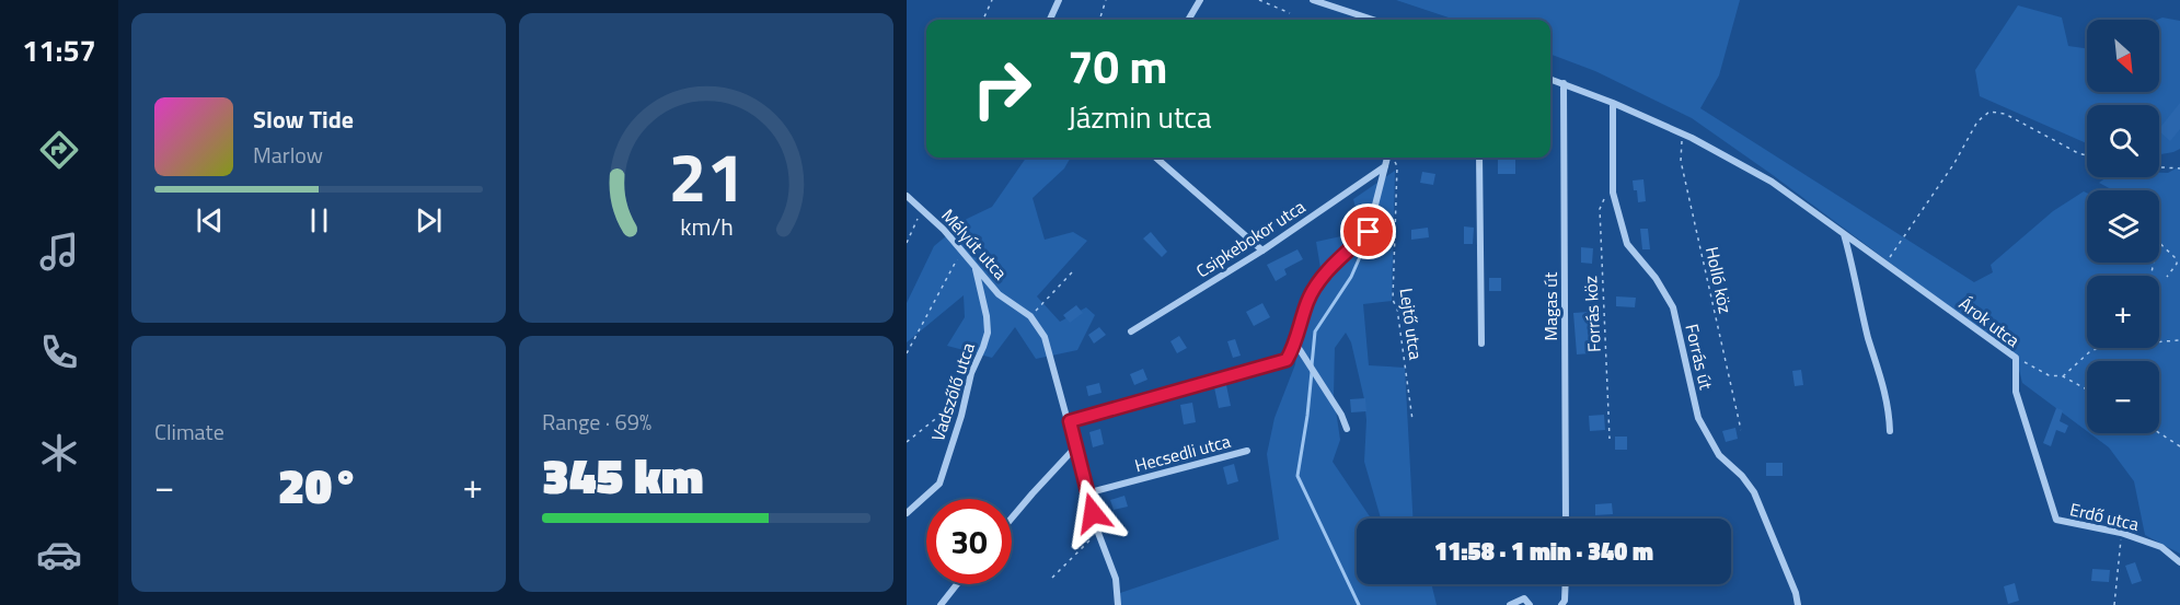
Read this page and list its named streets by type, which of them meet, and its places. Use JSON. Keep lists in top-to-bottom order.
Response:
{
  "streets": {
    "street": [
      "Csipkebokor utca",
      "Mélyút utca",
      "Magas út",
      "Árok utca",
      "Forrás út",
      "Vadszőlő utca",
      "Hecsedli utca",
      "Erdő utca"
    ],
    "path": ["Holló köz", "Forrás köz", "Lejtő utca"]
  },
  "crossings": [
    ["Mélyút utca", "Vadszőlő utca"],
    ["Mélyút utca", "Hecsedli utca"],
    ["Holló köz", "Árok utca"],
    ["Magas út", "Árok utca"],
    ["Forrás köz", "Forrás út"],
    ["Árok utca", "Forrás út"],
    ["Árok utca", "Erdő utca"]
  ],
  "north": "bottom right",
  "page": {
    "tabs": "11:57",
    "map_buttons": ["+", "−"],
    "turn": ["70 m", "Jázmin utca"],
    "song": ["Slow Tide", "Marlow"],
    "tile": [
      "Climate",
      ["Range · 69%", "345 km"]
    ],
    "heat": ["−", "20°", "+"],
    "limit": "30",
    "trip": "11:58 · 1 min · 340 m",
    "gauge": ["21", "km/h"]
  }
}
